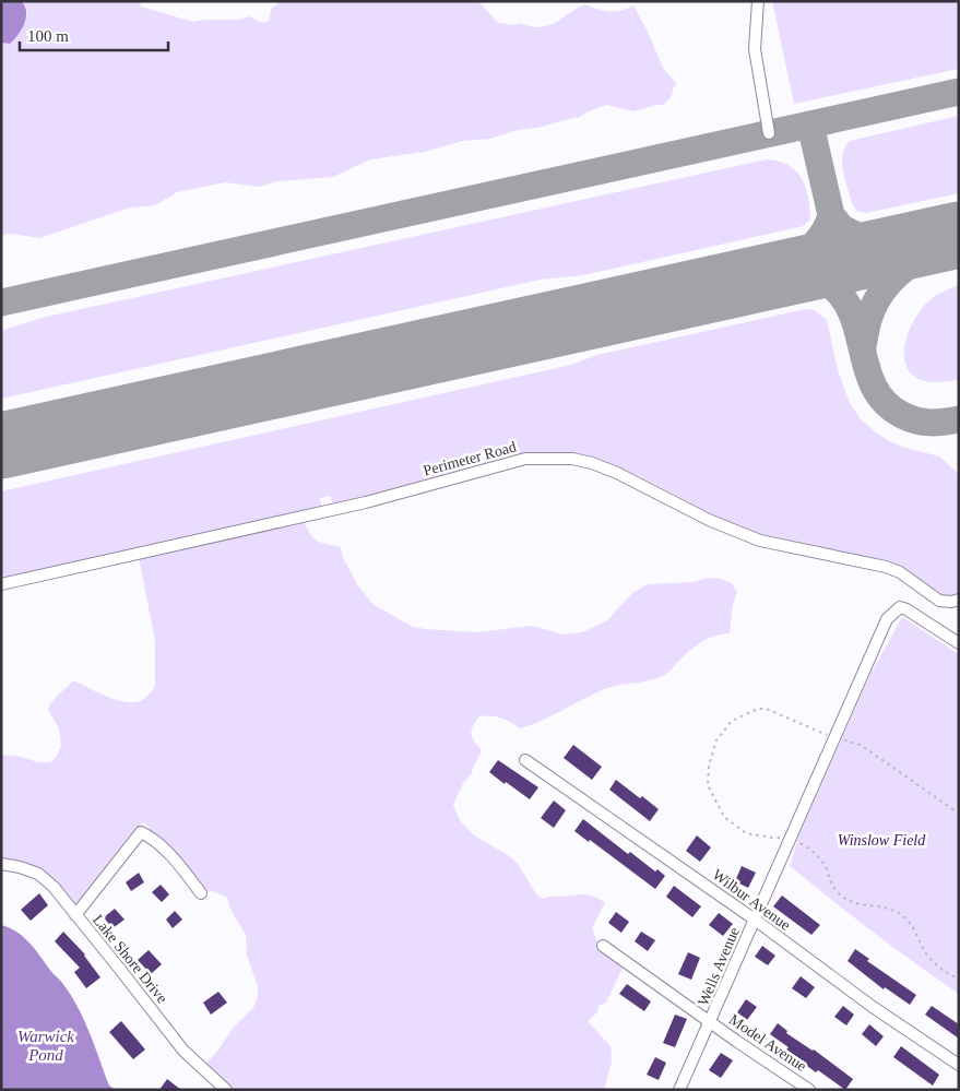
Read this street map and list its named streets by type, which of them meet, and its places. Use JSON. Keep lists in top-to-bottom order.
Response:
{
  "streets": {
    "street": [
      "Perimeter Road",
      "Wilbur Avenue",
      "Lake Shore Drive",
      "Wells Avenue",
      "Model Avenue"
    ]
  },
  "crossings": [
    ["Wilbur Avenue", "Wells Avenue"],
    ["Wells Avenue", "Model Avenue"]
  ],
  "water": ["Warwick Pond"],
  "parks": ["Winslow Field"],
  "scale_bar": "100 m"
}
